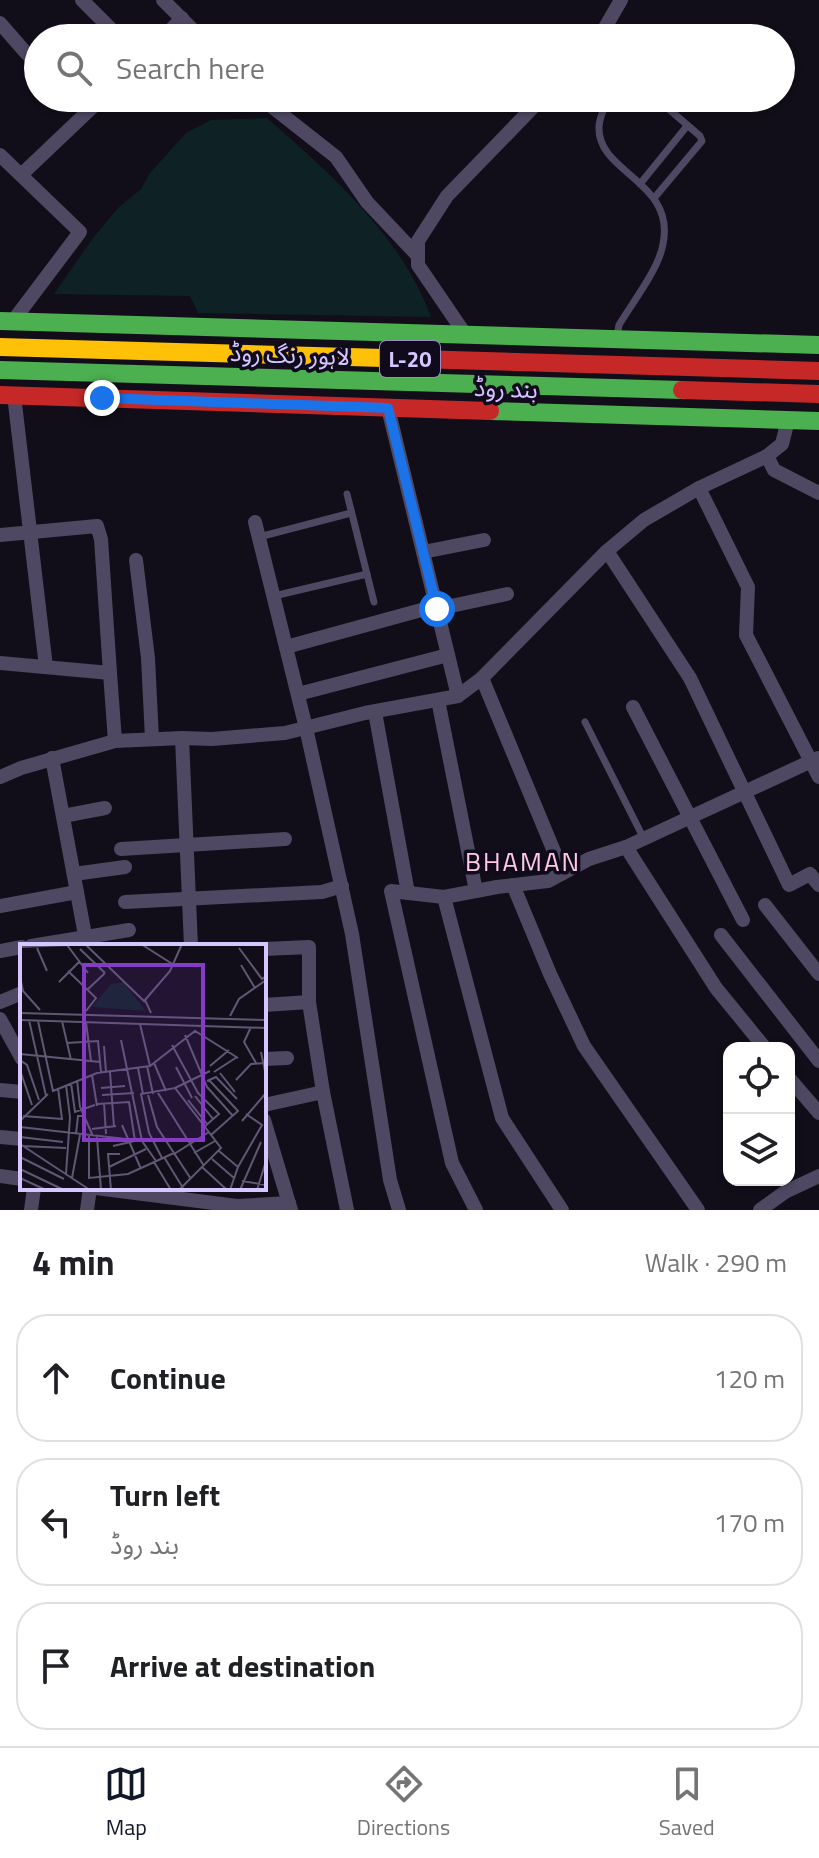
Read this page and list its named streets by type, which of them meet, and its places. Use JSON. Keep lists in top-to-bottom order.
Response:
{
  "streets": {
    "main road": ["لاہور رنگ روڈ", "L-20", "بند روڈ"]
  },
  "districts": ["BHAMAN"],
  "page": {
    "search": "Search here",
    "heading": ["4 min", "Walk · 290 m"],
    "list": [
      ["Continue", "120 m"],
      ["Turn left", "بند روڈ", "170 m"],
      "Arrive at destination"
    ],
    "nav": ["Map", "Directions", "Saved"]
  }
}
